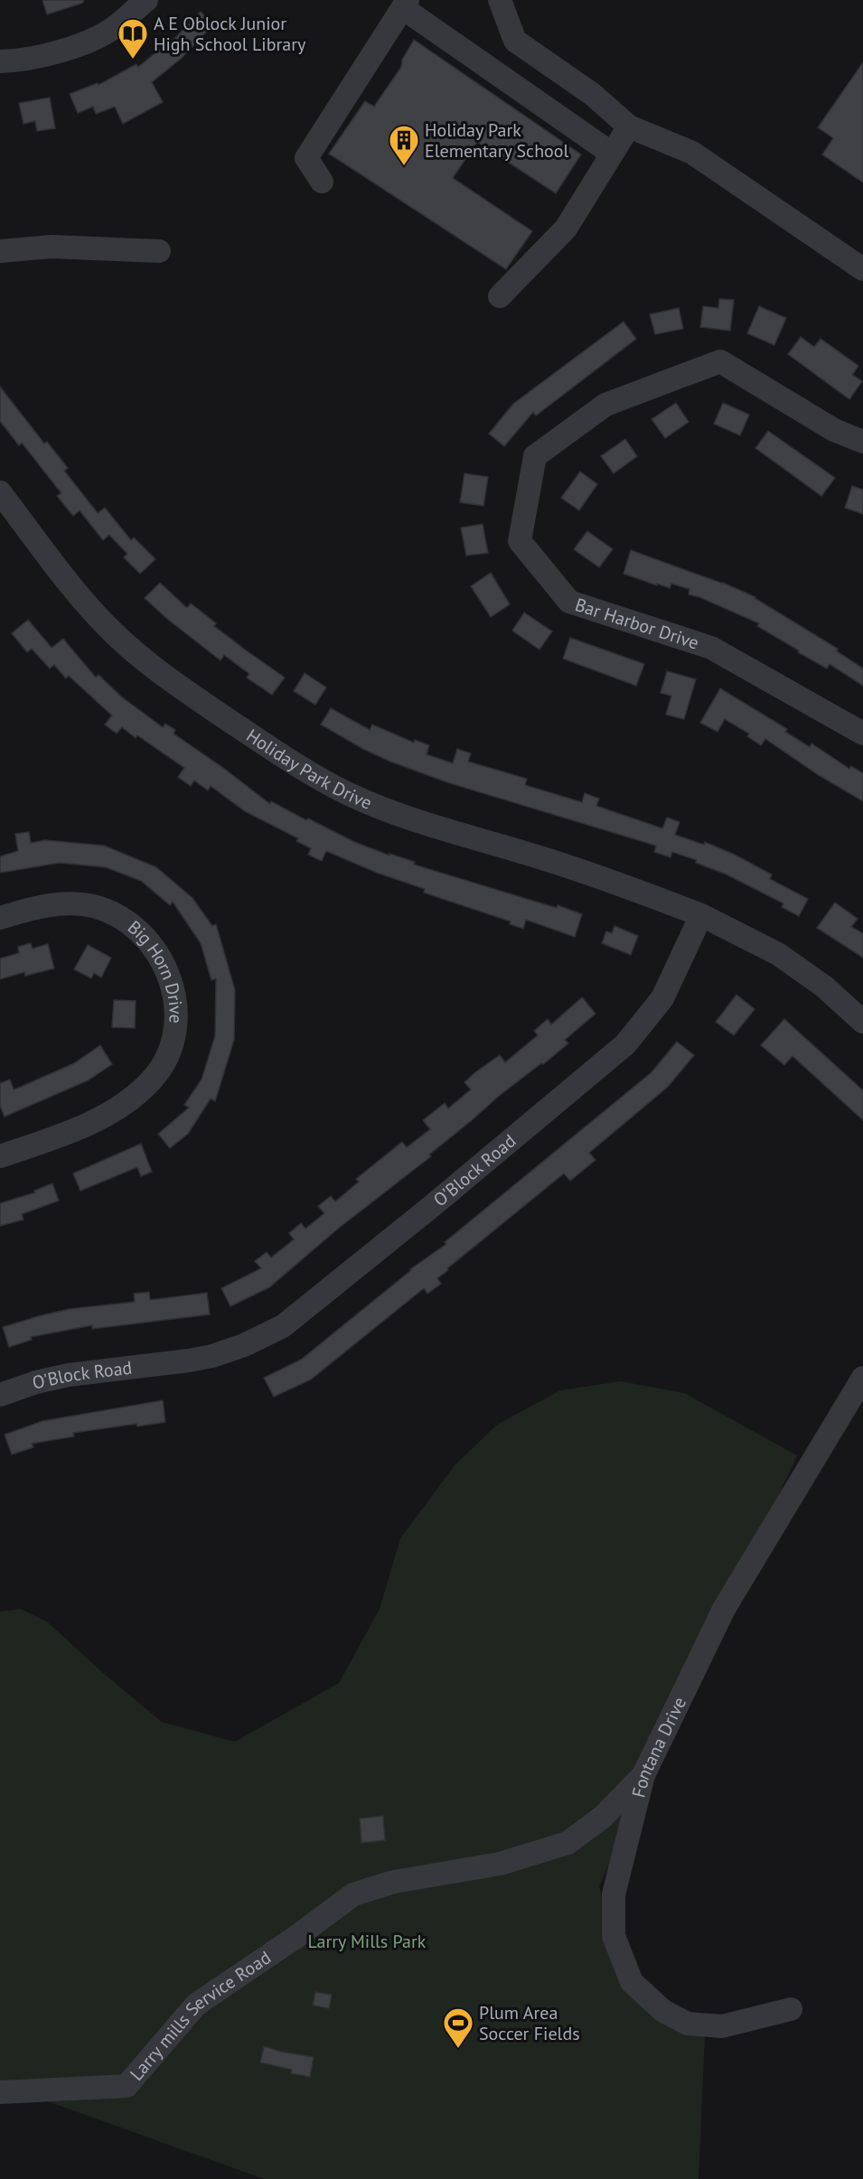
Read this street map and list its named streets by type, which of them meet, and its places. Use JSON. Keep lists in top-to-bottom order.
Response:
{
  "streets": {
    "street": [
      "Bar Harbor Drive",
      "Holiday Park Drive",
      "Big Horn Drive",
      "O'Block Road",
      "Fontana Drive",
      "Larry mills Service Road"
    ]
  },
  "crossings": [
    ["Holiday Park Drive", "O'Block Road"],
    ["Fontana Drive", "Larry mills Service Road"]
  ],
  "parks": ["Larry Mills Park"],
  "places": {
    "library": ["A E Oblock Junior High School Library"],
    "building": ["Holiday Park Elementary School"],
    "sports": ["Plum Area Soccer Fields"]
  }
}
